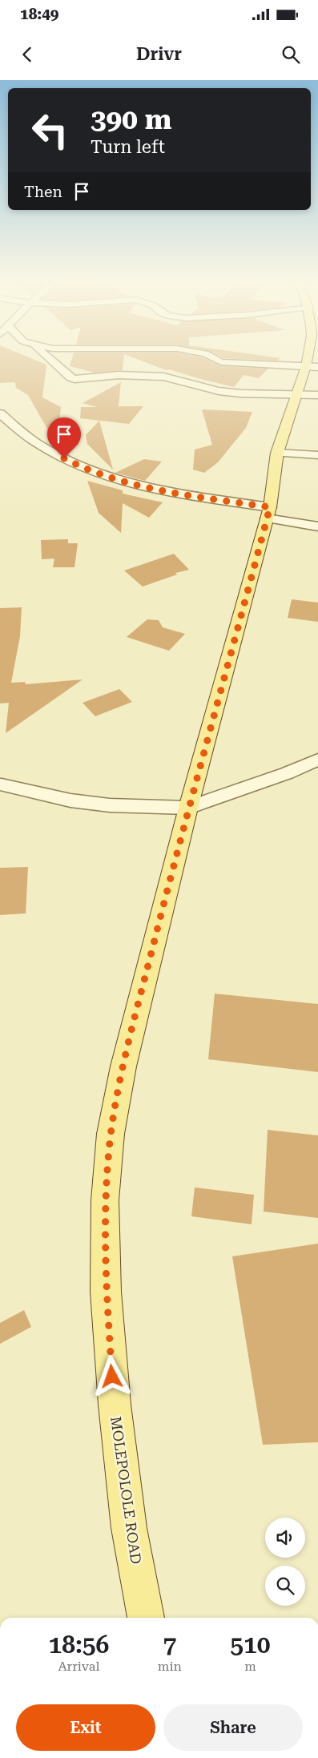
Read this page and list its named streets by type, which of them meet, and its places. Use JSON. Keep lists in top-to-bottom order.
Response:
{
  "streets": {
    "main road": ["MOLEPOLOLE ROAD"]
  },
  "page": {
    "status": "18:49",
    "header": "Drivr",
    "turn": ["390 m", "Turn left"],
    "then": "Then",
    "eta": [
      "18:56",
      "Arrival",
      "7",
      "min",
      "510",
      "m"
    ],
    "buttons": ["Exit", "Share"]
  }
}
